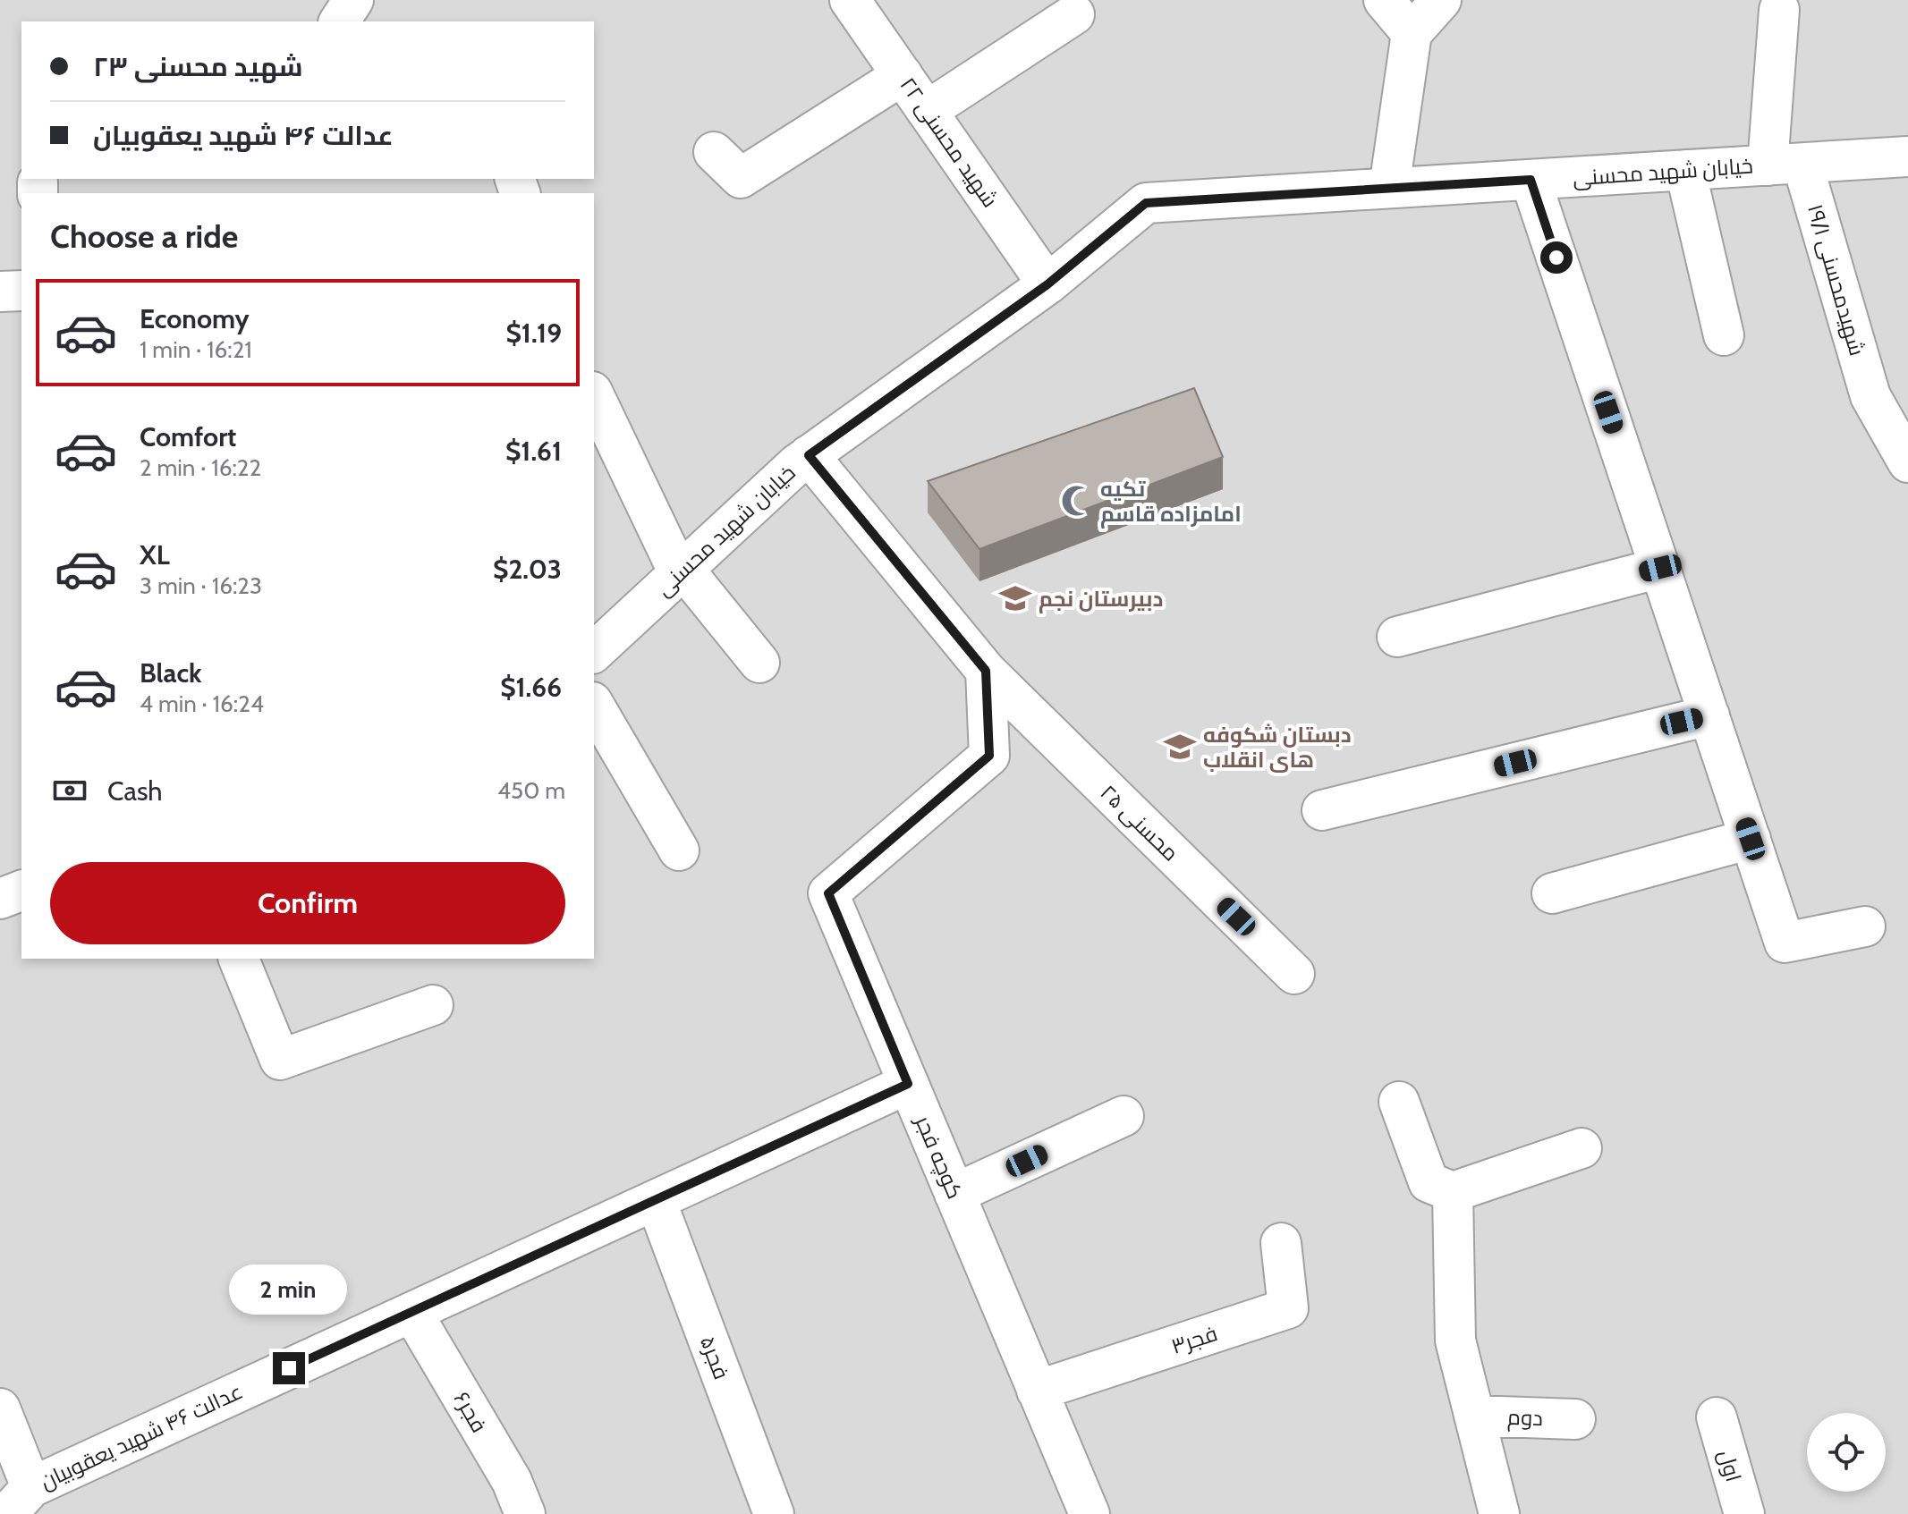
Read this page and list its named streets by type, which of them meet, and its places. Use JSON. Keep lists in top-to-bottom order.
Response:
{
  "streets": {
    "street": [
      "شهید محسنی ۲۲",
      "خیابان شهید محسنی",
      "شهیدمحسنی ۱۹/۱",
      "محسنی ۲۵",
      "کوچه فجر",
      "فجر۳",
      "فجر۵",
      "فجر۶",
      "دوم",
      "عدالت ۴۶ شهید یعقوبیان",
      "اول"
    ]
  },
  "crossings": [
    ["شهید محسنی ۲۲", "خیابان شهید محسنی"],
    ["خیابان شهید محسنی", "شهیدمحسنی ۱۹/۱"],
    ["خیابان شهید محسنی", "محسنی ۲۵"],
    ["محسنی ۲۵", "کوچه فجر"],
    ["کوچه فجر", "فجر۳"],
    ["کوچه فجر", "عدالت ۴۶ شهید یعقوبیان"],
    ["فجر۵", "عدالت ۴۶ شهید یعقوبیان"],
    ["فجر۶", "عدالت ۴۶ شهید یعقوبیان"]
  ],
  "places": {
    "mosque": ["تکیه امامزاده قاسم"],
    "school or university": ["دبیرستان نجم", "دبستان شکوفه های انقلاب"]
  },
  "page": {
    "banner": ["شهید محسنی ۲۳", "عدالت ۴۶ شهید یعقوبیان"],
    "heading": "Choose a ride",
    "list": [
      {
        "name": "Economy",
        "note": "1 min · 16:21",
        "value": "$1.19"
      },
      {
        "name": "Comfort",
        "note": "2 min · 16:22",
        "value": "$1.61"
      },
      {
        "name": "XL",
        "note": "3 min · 16:23",
        "value": "$2.03"
      },
      {
        "name": "Black",
        "note": "4 min · 16:24",
        "value": "$1.66"
      }
    ],
    "pay": ["Cash", "450 m"],
    "buttons": "Confirm",
    "bubble": "2 min"
  }
}
